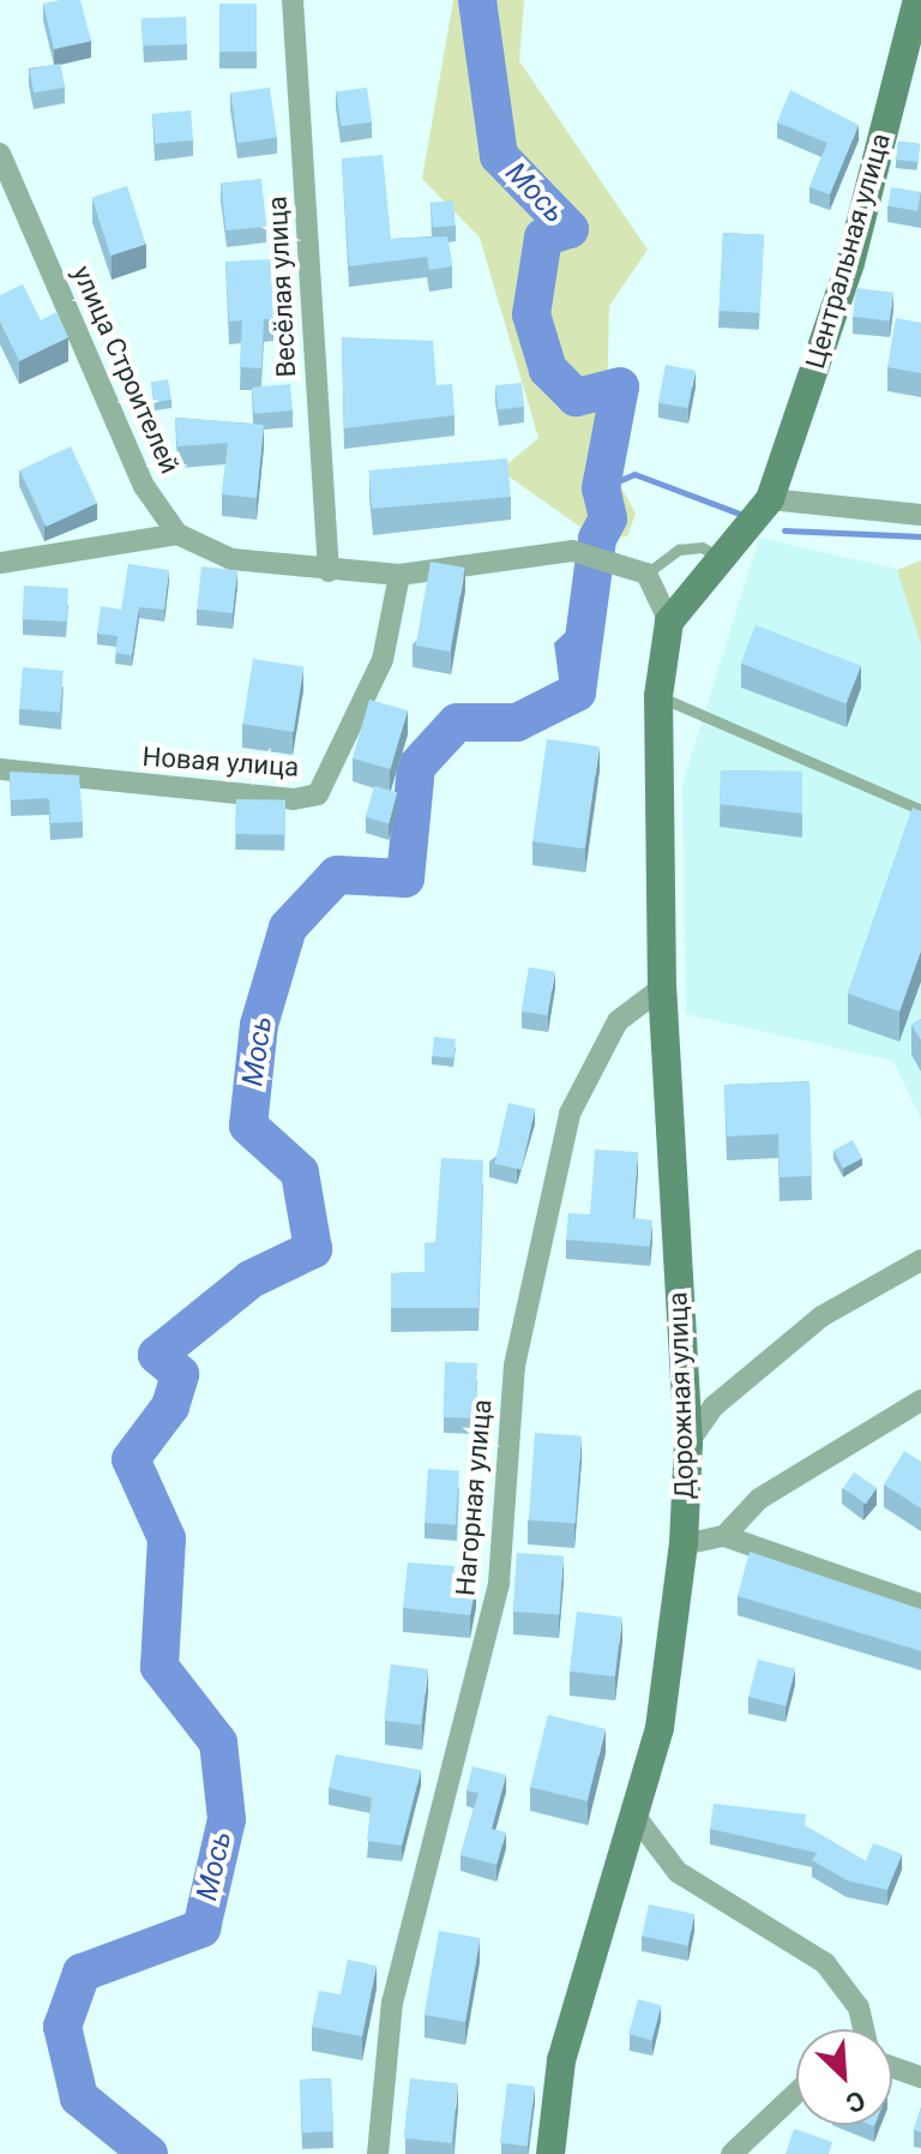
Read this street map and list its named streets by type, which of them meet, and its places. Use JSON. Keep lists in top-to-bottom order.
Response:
{
  "streets": {
    "street": [
      "Центральная улица",
      "Весёлая улица",
      "улица Строителей",
      "Новая улица",
      "Дорожная улица",
      "Нагорная улица"
    ]
  },
  "crossings": [
    ["Центральная улица", "Дорожная улица"],
    ["Весёлая улица", "улица Строителей"],
    ["улица Строителей", "Новая улица"],
    ["Дорожная улица", "Нагорная улица"]
  ],
  "water": ["Мось"],
  "north": "bottom right"
}
